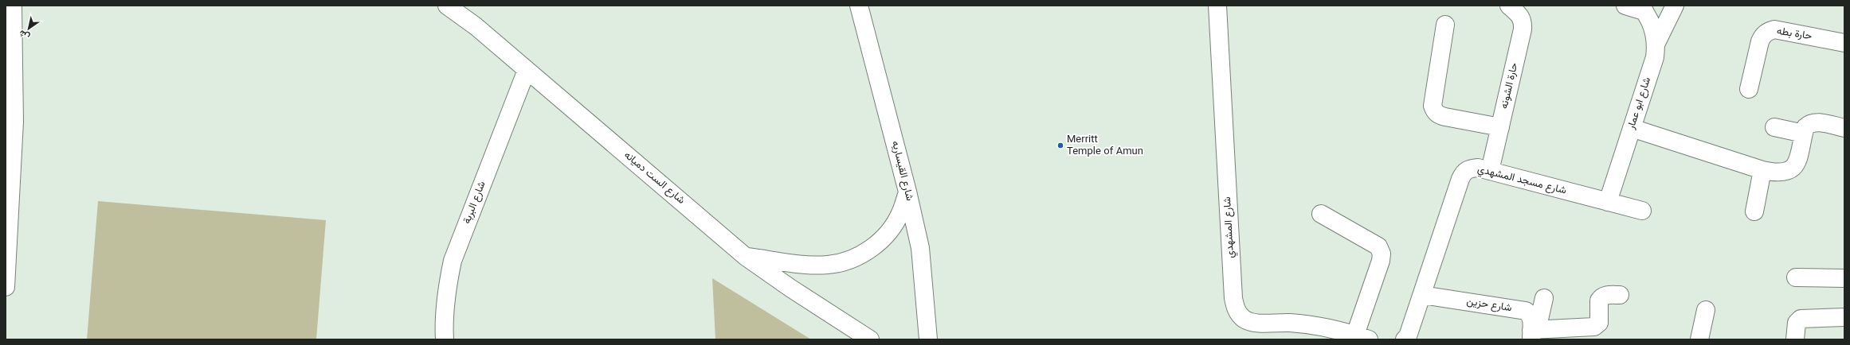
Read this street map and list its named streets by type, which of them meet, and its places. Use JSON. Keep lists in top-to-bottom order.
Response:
{
  "streets": {
    "street": [
      "حارة بطه",
      "حارة الشونه",
      "شارع ابو عمار",
      "شارع القيساريه",
      "شارع الست دميانه",
      "شارع مسجد المشهدي",
      "شارع البربة",
      "شارع المشهدي",
      "شارع حزين"
    ]
  },
  "crossings": [
    ["حارة الشونه", "شارع مسجد المشهدي"],
    ["شارع ابو عمار", "شارع مسجد المشهدي"],
    ["شارع الست دميانه", "شارع البربة"],
    ["شارع مسجد المشهدي", "شارع حزين"]
  ],
  "places": ["Merritt Temple of Amun"],
  "north": "bottom left"
}
